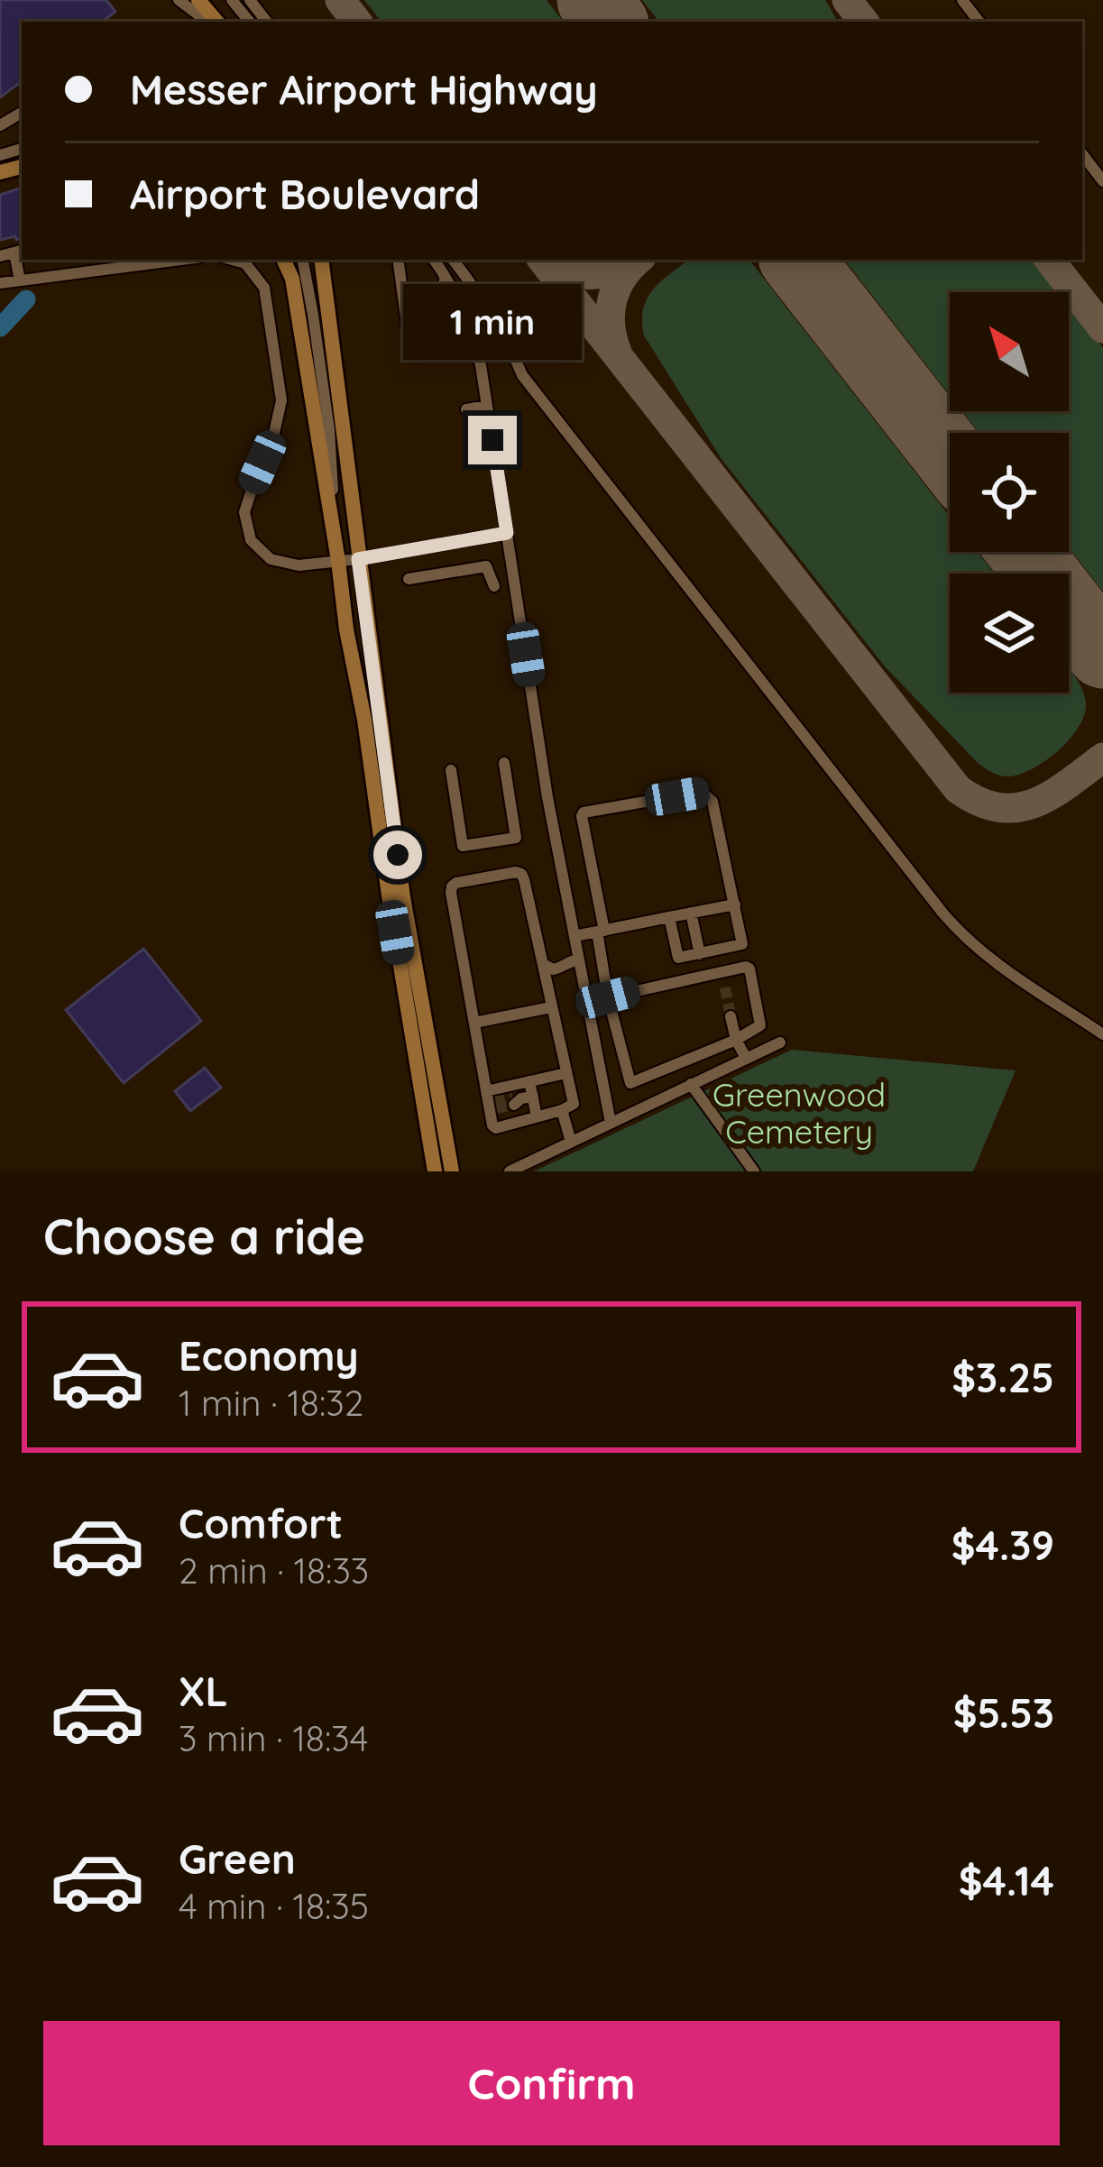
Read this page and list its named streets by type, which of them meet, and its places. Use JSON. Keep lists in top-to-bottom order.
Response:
{
  "parks": ["Greenwood Cemetery"],
  "north": "top left",
  "page": {
    "banner": ["Messer Airport Highway", "Airport Boulevard"],
    "bubble": "1 min",
    "heading": "Choose a ride",
    "list": [
      {
        "name": "Economy",
        "note": "1 min · 18:32",
        "value": "$3.25"
      },
      {
        "name": "Comfort",
        "note": "2 min · 18:33",
        "value": "$4.39"
      },
      {
        "name": "XL",
        "note": "3 min · 18:34",
        "value": "$5.53"
      },
      {
        "name": "Green",
        "note": "4 min · 18:35",
        "value": "$4.14"
      }
    ],
    "buttons": "Confirm"
  }
}
